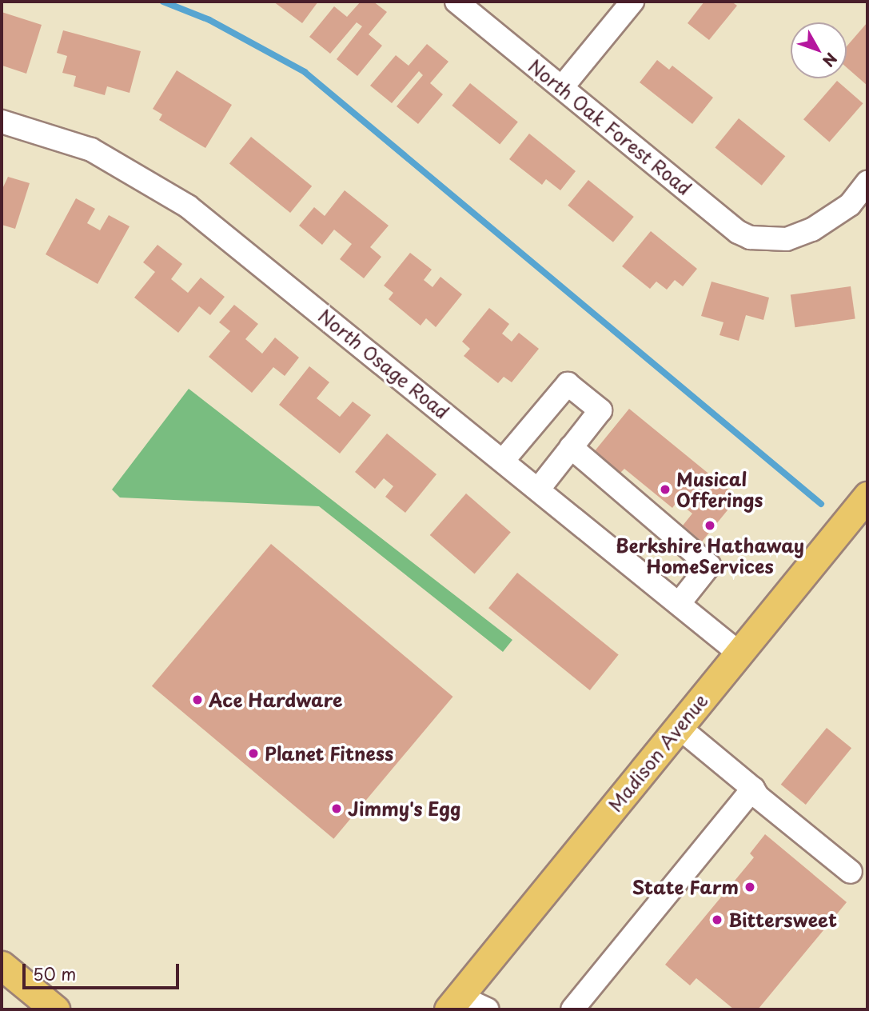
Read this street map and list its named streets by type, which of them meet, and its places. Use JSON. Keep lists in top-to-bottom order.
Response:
{
  "streets": {
    "main road": ["Madison Avenue"],
    "street": ["North Oak Forest Road", "North Osage Road"]
  },
  "crossings": [
    ["North Osage Road", "Madison Avenue"]
  ],
  "places": [
    "Musical Offerings",
    "Berkshire Hathaway HomeServices",
    "Ace Hardware",
    "Planet Fitness",
    "Jimmy's Egg",
    "State Farm",
    "Bittersweet"
  ],
  "scale_bar": "50 m",
  "north": "bottom right"
}
